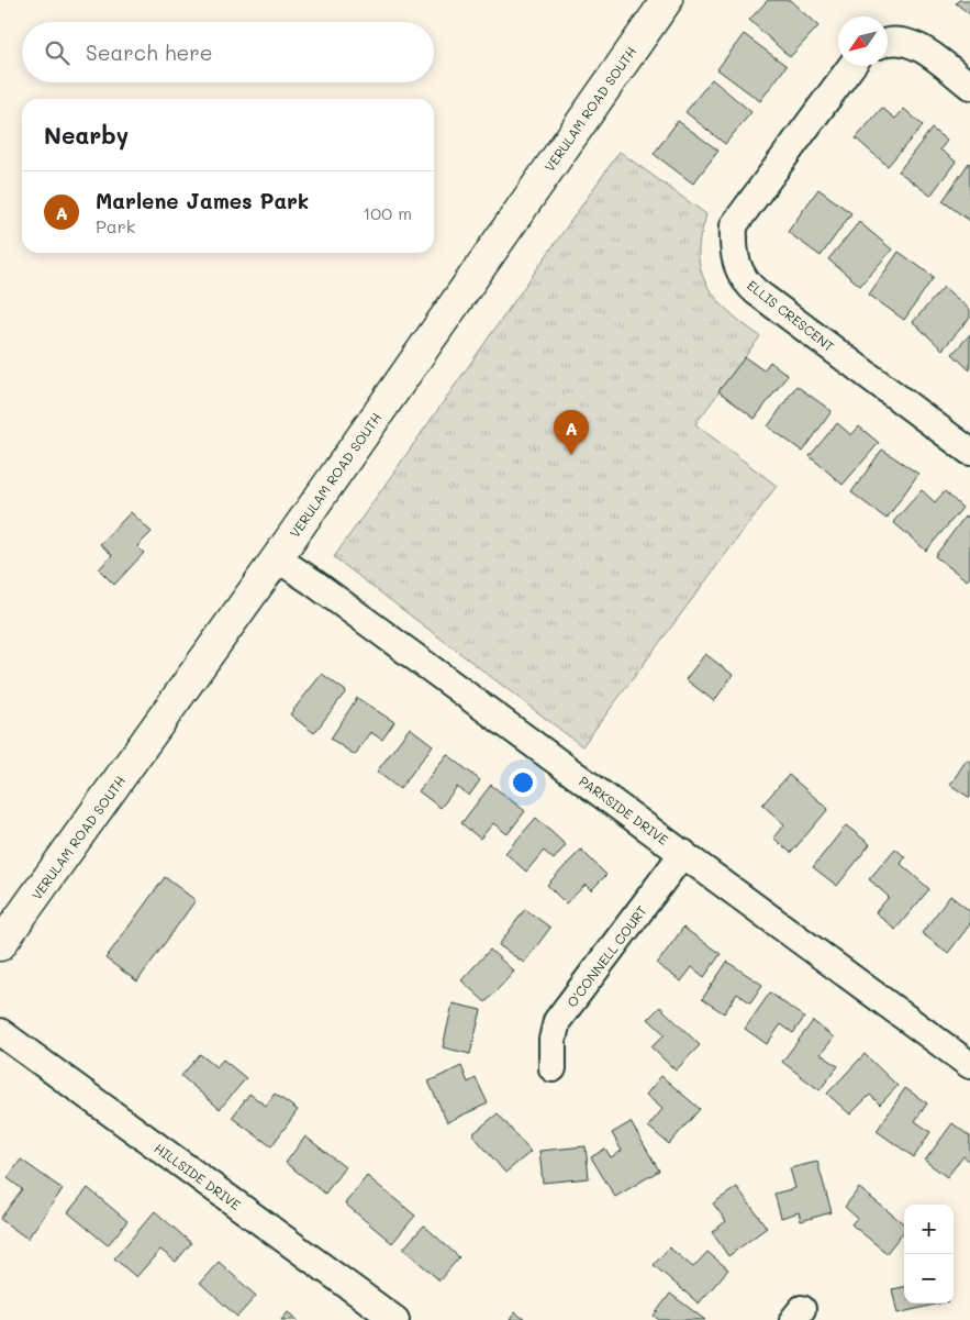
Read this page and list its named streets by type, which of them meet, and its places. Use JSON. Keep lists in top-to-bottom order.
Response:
{
  "streets": {
    "main road": ["VERULAM ROAD SOUTH"],
    "street": [
      "ELLIS CRESCENT",
      "PARKSIDE DRIVE",
      "O'CONNELL COURT",
      "HILLSIDE DRIVE"
    ]
  },
  "crossings": [
    ["VERULAM ROAD SOUTH", "PARKSIDE DRIVE"],
    ["PARKSIDE DRIVE", "O'CONNELL COURT"]
  ],
  "north": "bottom left",
  "page": {
    "search": "Search here",
    "heading": "Nearby",
    "list": [
      {
        "mark": "A",
        "name": "Marlene James Park",
        "note": "Park",
        "value": "100 m"
      }
    ],
    "pins": "A",
    "map_buttons": ["+", "−"]
  }
}
